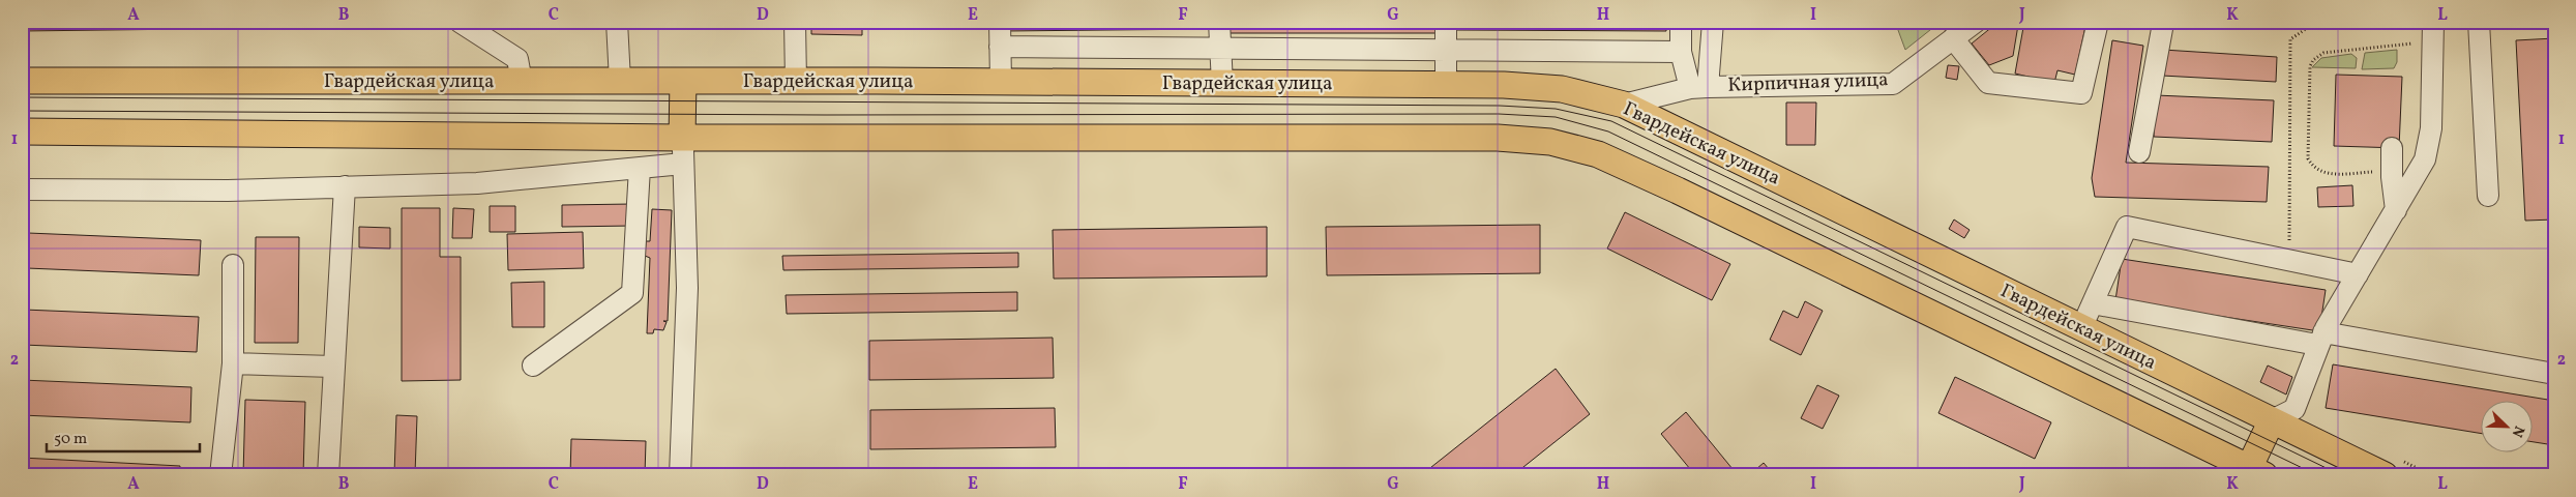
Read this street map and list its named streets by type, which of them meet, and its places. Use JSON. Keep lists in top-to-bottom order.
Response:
{
  "streets": {
    "main road": ["Гвардейская улица"],
    "street": ["Кирпичная улица"]
  },
  "crossings": [
    ["Гвардейская улица", "Кирпичная улица"]
  ],
  "scale_bar": "50 m",
  "north": "bottom right",
  "grid": {
    "columns": [
      "A",
      "B",
      "C",
      "D",
      "E",
      "F",
      "G",
      "H",
      "I",
      "J",
      "K",
      "L"
    ],
    "rows": ["1", "2"]
  }
}
